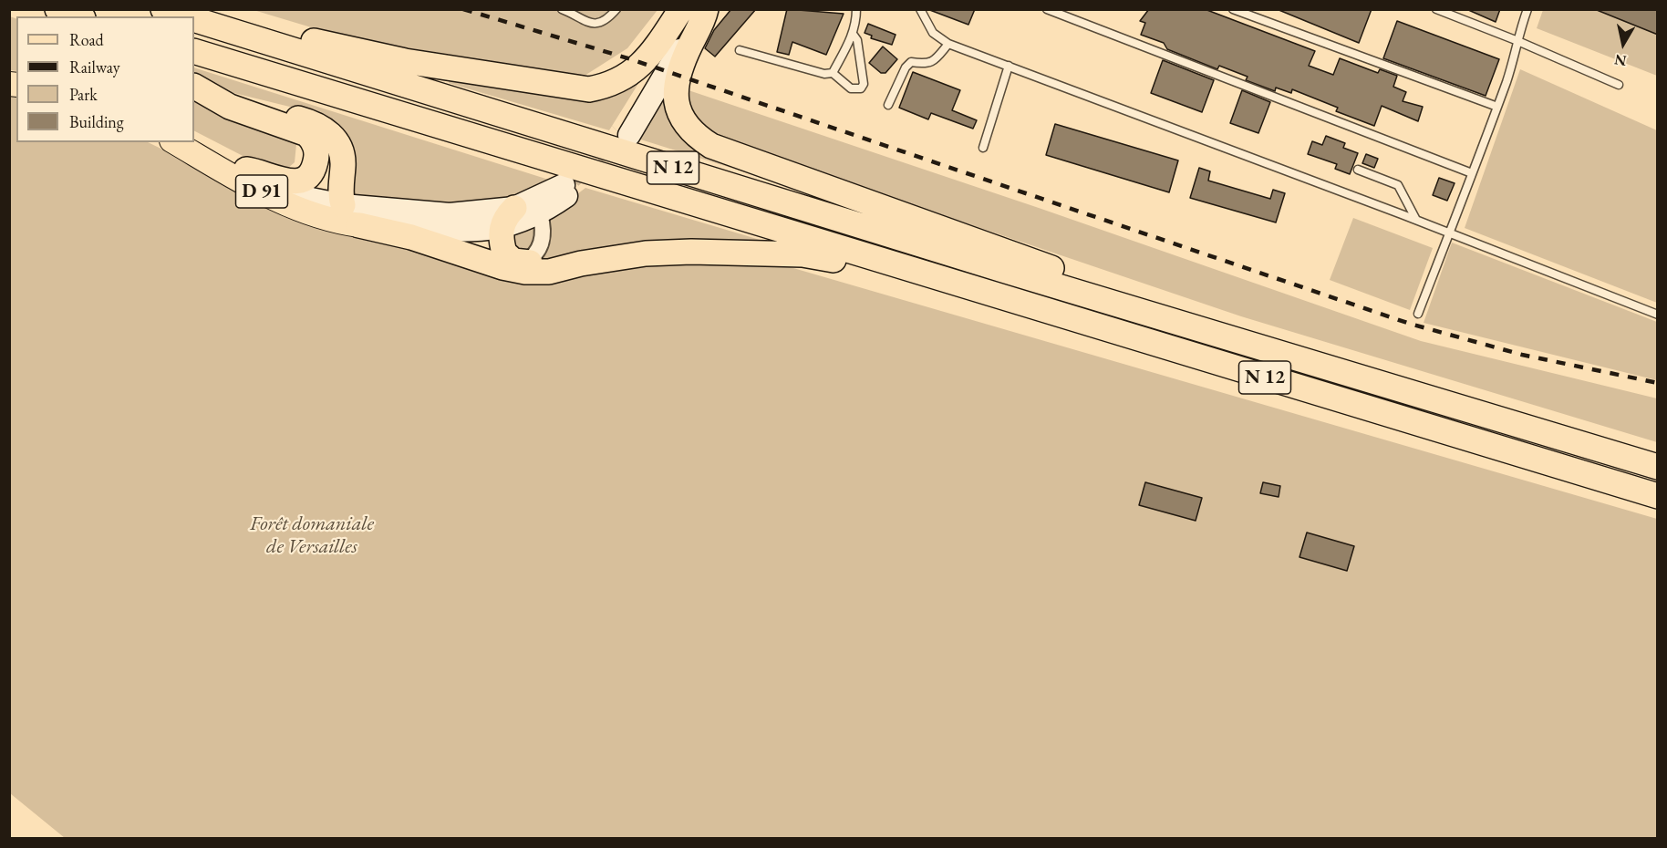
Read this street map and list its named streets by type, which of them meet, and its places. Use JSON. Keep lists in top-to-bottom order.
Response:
{
  "streets": {
    "highway": ["N 12"],
    "main road": ["D 91"]
  },
  "parks": ["Forêt domaniale de Versailles"],
  "legend": [
    "Road",
    "Railway",
    "Park",
    "Building"
  ],
  "north": "bottom"
}
